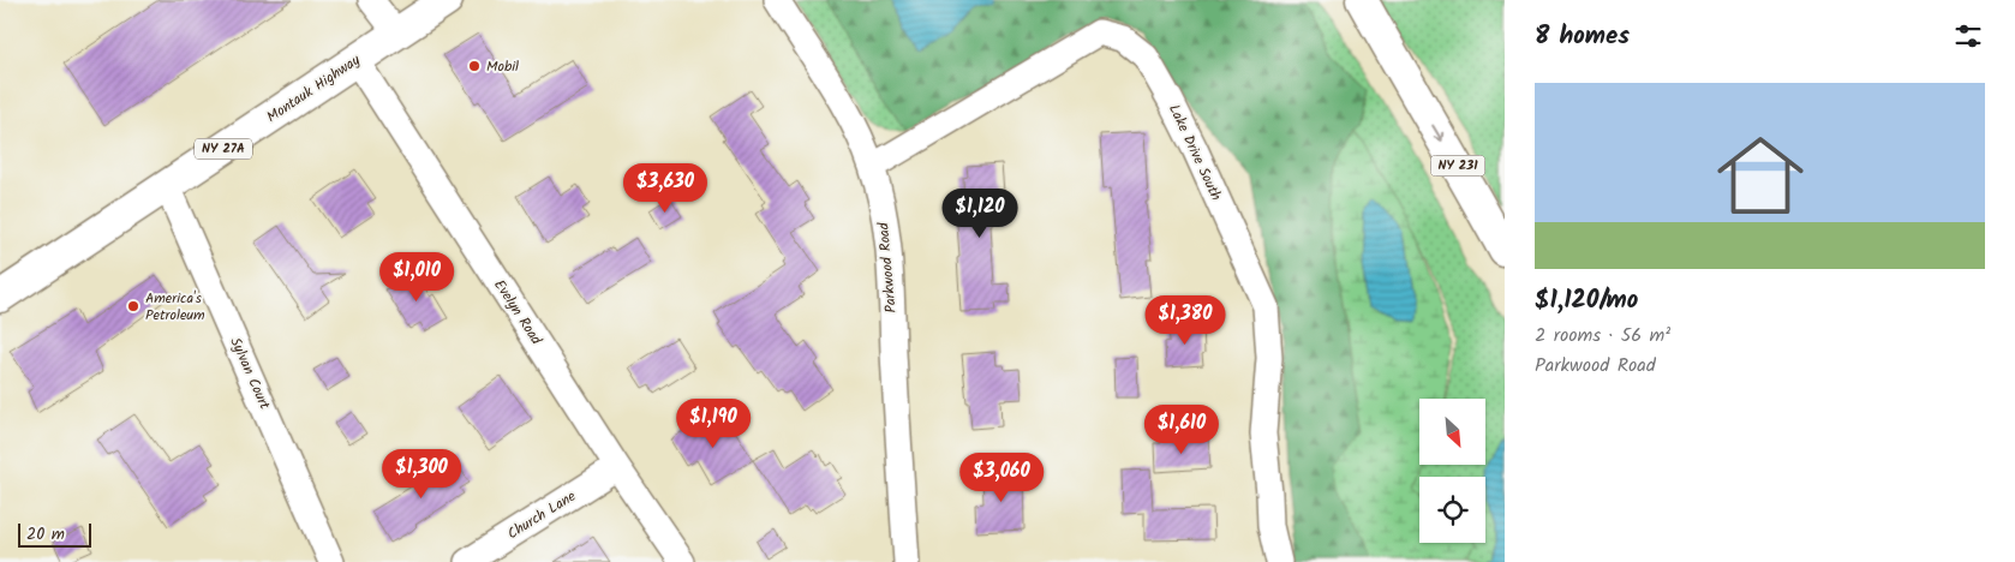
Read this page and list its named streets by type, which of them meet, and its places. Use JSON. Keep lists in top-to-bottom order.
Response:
{
  "streets": {
    "main road": ["Montauk Highway", "NY 27A", "NY 231"],
    "street": [
      "Lake Drive South",
      "Parkwood Road",
      "Evelyn Road",
      "Sylvan Court",
      "Church Lane"
    ]
  },
  "crossings": [
    ["Montauk Highway", "Evelyn Road"],
    ["Montauk Highway", "Sylvan Court"],
    ["Lake Drive South", "Parkwood Road"],
    ["Evelyn Road", "Church Lane"]
  ],
  "places": ["Mobil", "America's Petroleum"],
  "scale_bar": "20 m",
  "north": "bottom right",
  "page": {
    "heading": "8 homes",
    "list": [
      {
        "name": "$1,120/mo",
        "note": "2 rooms · 56 m² · Parkwood Road"
      }
    ],
    "price": [
      "$3,630",
      "$1,120",
      "$1,010",
      "$1,380",
      "$1,190",
      "$1,610",
      "$1,300",
      "$3,060"
    ],
    "scale": "20 m"
  }
}
